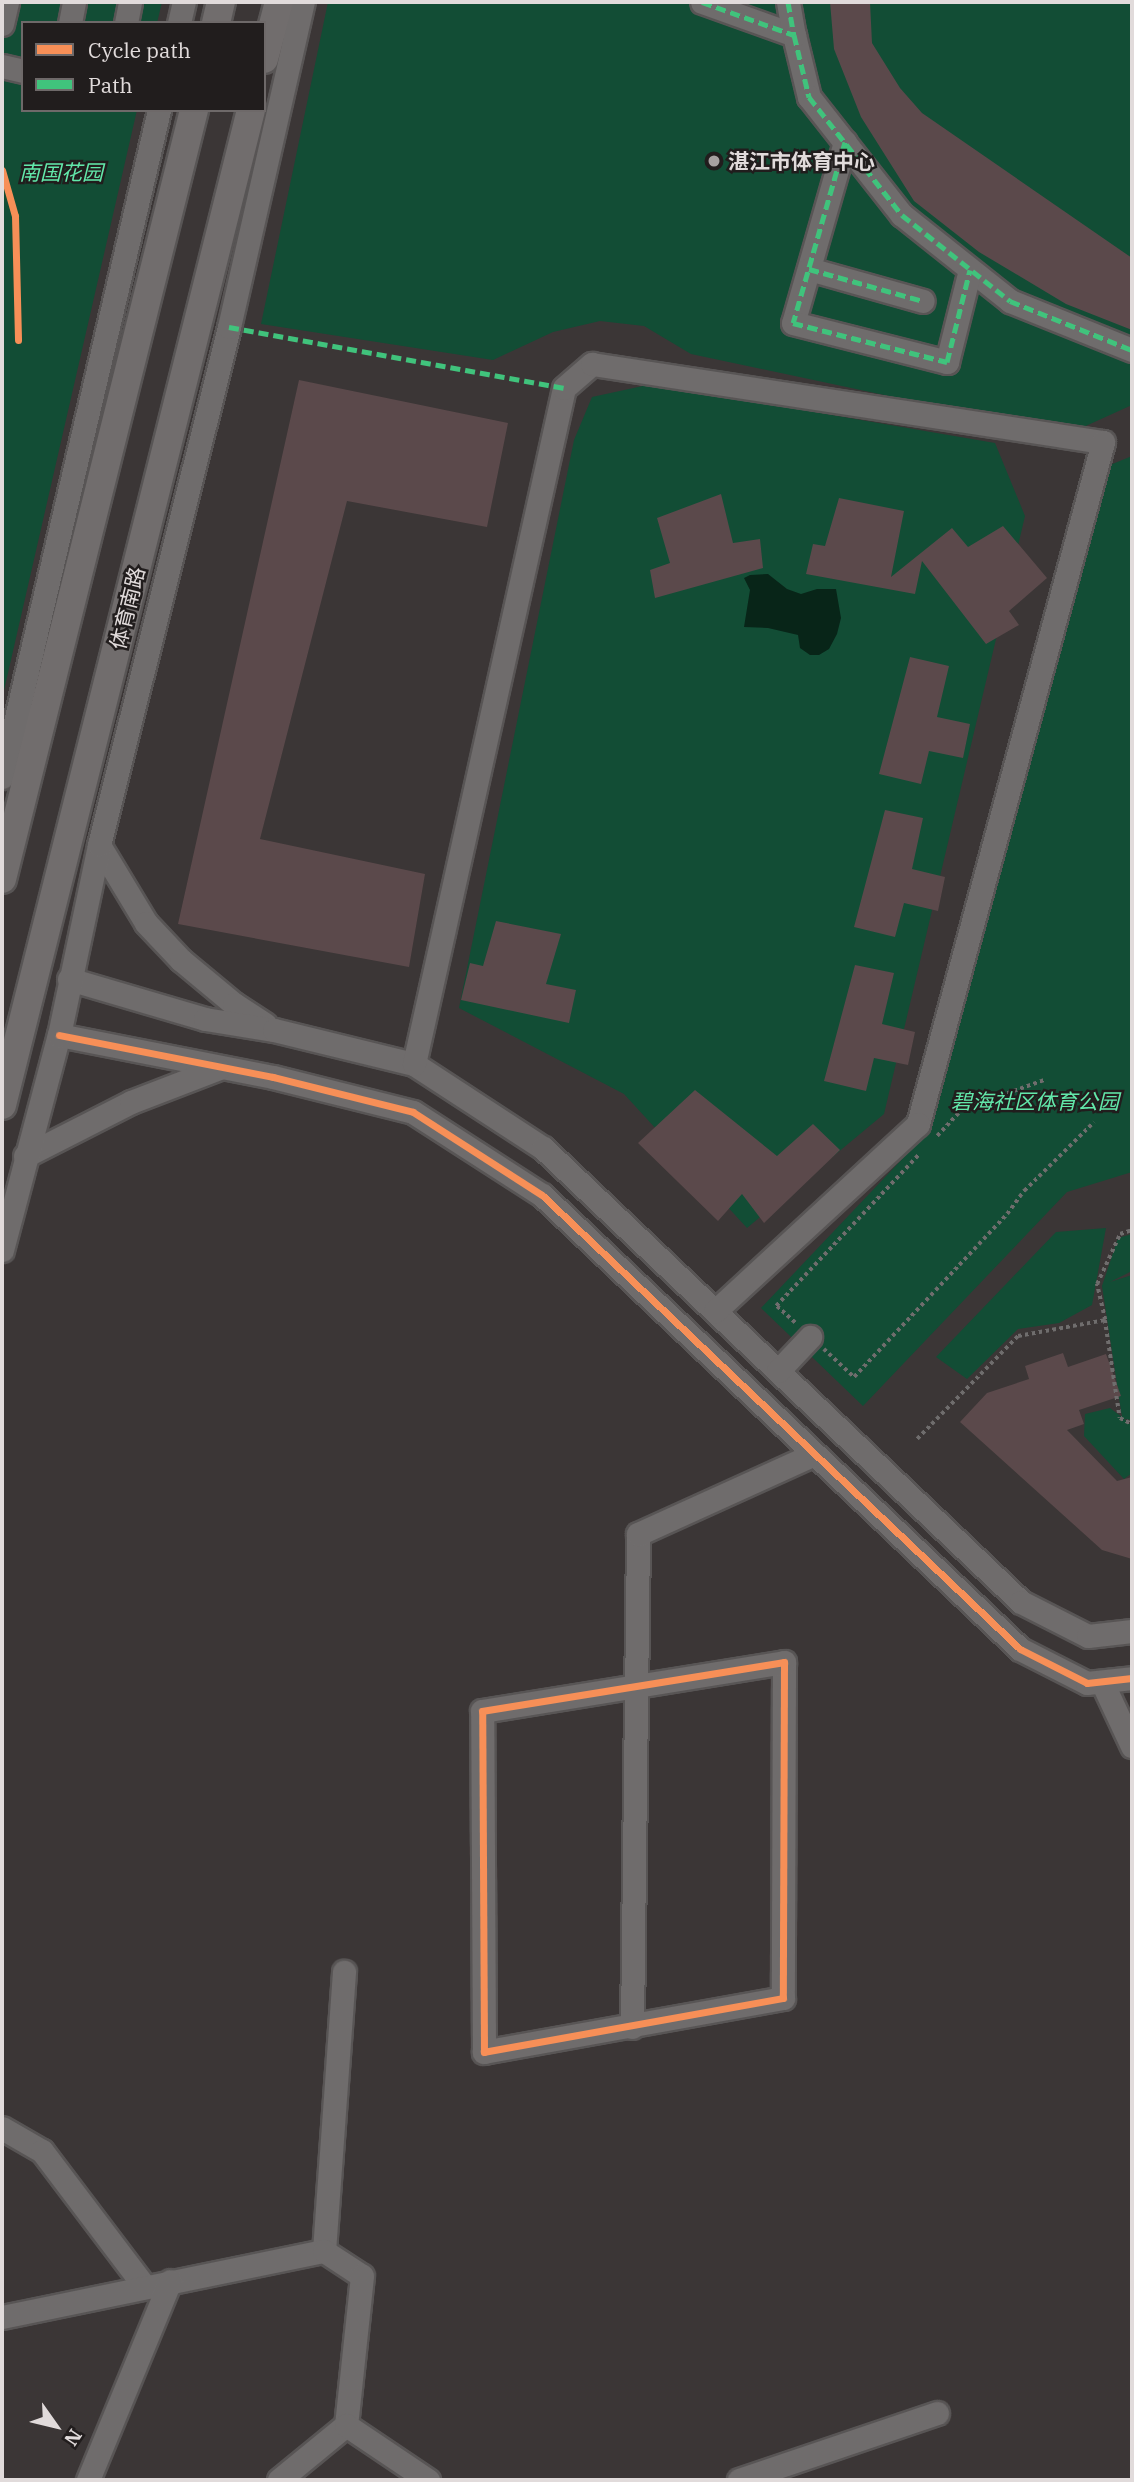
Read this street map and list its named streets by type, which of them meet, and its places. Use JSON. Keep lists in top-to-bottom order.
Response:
{
  "streets": {
    "main road": ["体育南路"]
  },
  "parks": ["南国花园", "碧海社区体育公园"],
  "places": ["湛江市体育中心"],
  "legend": ["Cycle path", "Path"],
  "north": "bottom right"
}
